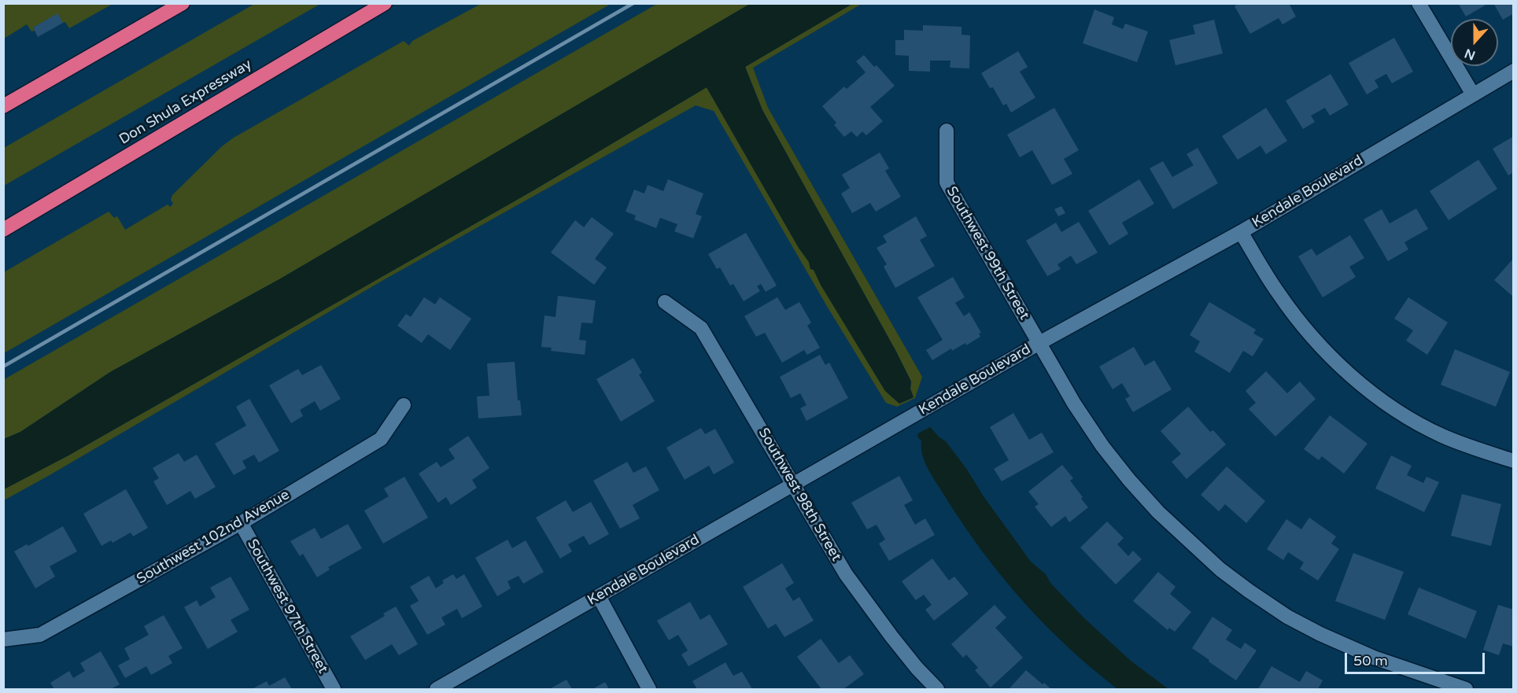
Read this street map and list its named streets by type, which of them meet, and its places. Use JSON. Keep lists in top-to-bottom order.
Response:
{
  "streets": {
    "highway": ["Don Shula Expressway"],
    "street": [
      "Kendale Boulevard",
      "Southwest 99th Street",
      "Southwest 98th Street",
      "Southwest 102nd Avenue",
      "Southwest 97th Street"
    ]
  },
  "crossings": [
    ["Kendale Boulevard", "Southwest 99th Street"],
    ["Kendale Boulevard", "Southwest 98th Street"],
    ["Southwest 102nd Avenue", "Southwest 97th Street"]
  ],
  "scale_bar": "50 m",
  "north": "bottom"
}
